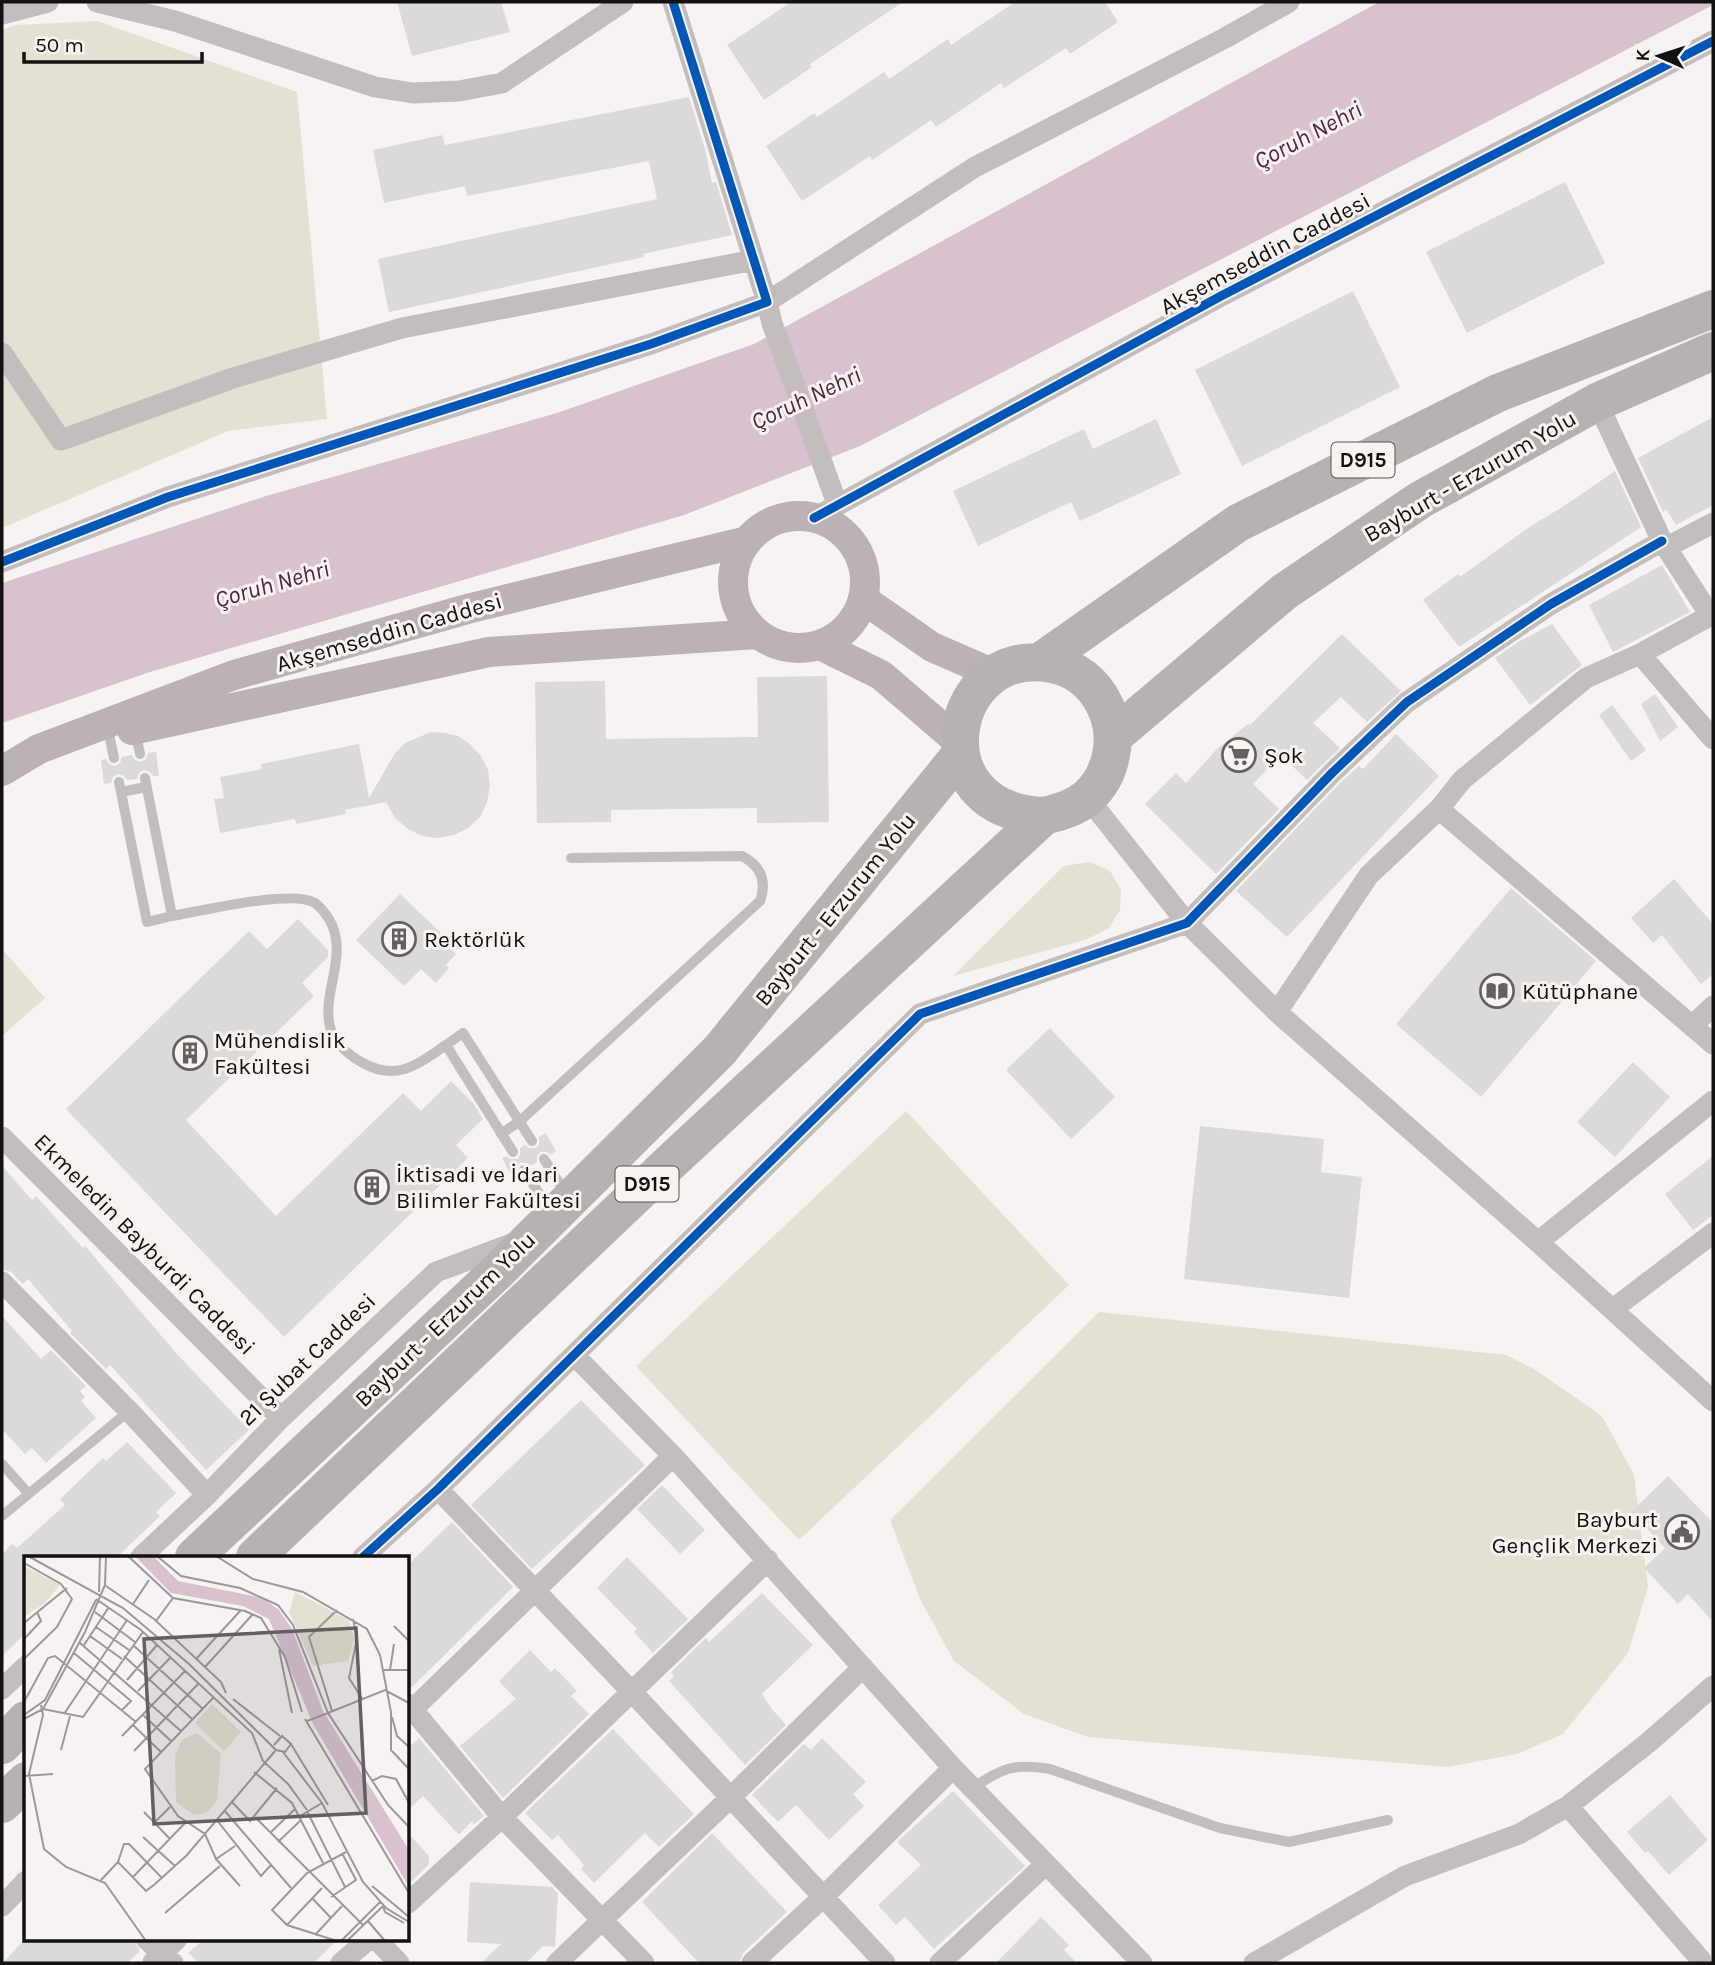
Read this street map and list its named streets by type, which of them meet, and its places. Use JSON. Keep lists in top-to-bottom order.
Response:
{
  "streets": {
    "highway": ["D915", "Bayburt - Erzurum Yolu"],
    "street": ["Akşemseddin Caddesi", "Ekmeledin Bayburdi Caddesi", "21 Şubat Caddesi"]
  },
  "crossings": [
    ["Akşemseddin Caddesi", "D915"],
    ["Akşemseddin Caddesi", "Bayburt - Erzurum Yolu"],
    ["D915", "Bayburt - Erzurum Yolu"],
    ["Bayburt - Erzurum Yolu", "21 Şubat Caddesi"],
    ["Ekmeledin Bayburdi Caddesi", "21 Şubat Caddesi"]
  ],
  "water": ["Çoruh Nehri"],
  "places": {
    "supermarket": ["Şok"],
    "building": ["Rektörlük", "Mühendislik Fakültesi", "İktisadi ve İdari Bilimler Fakültesi"],
    "library": ["Kütüphane"],
    "public building": ["Bayburt Gençlik Merkezi"]
  },
  "scale_bar": "50 m",
  "north": "left"
}
